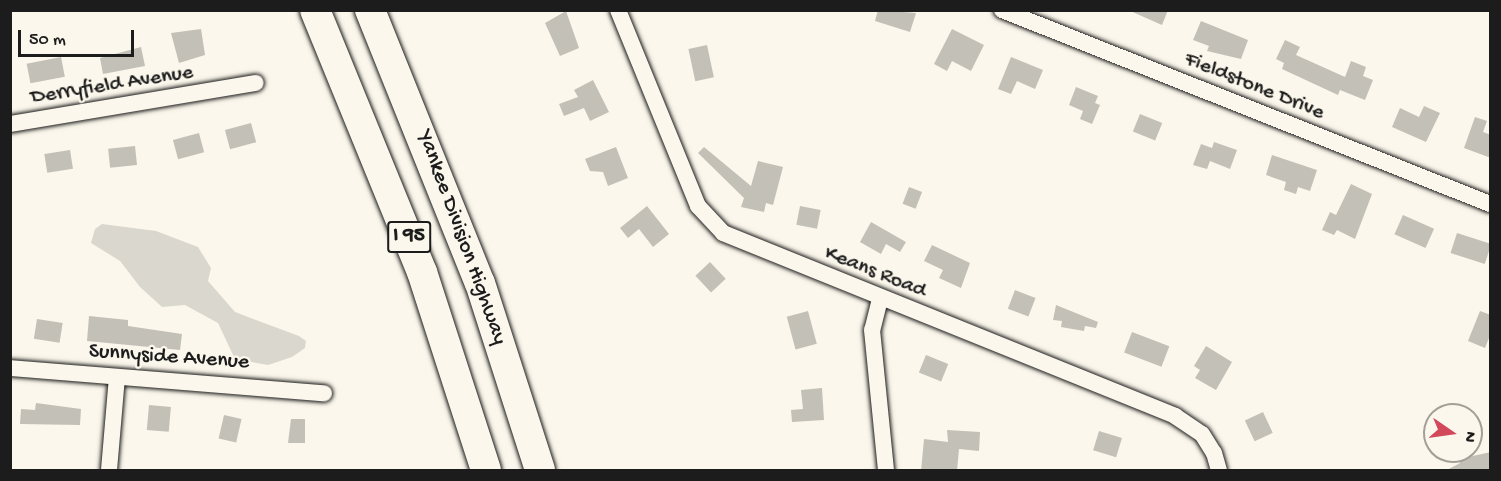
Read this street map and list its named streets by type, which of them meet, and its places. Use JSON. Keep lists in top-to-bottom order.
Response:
{
  "streets": {
    "highway": ["I 95", "Yankee Division Highway"],
    "street": [
      "Derryfield Avenue",
      "Fieldstone Drive",
      "Keans Road",
      "Sunnyside Avenue"
    ]
  },
  "scale_bar": "50 m",
  "north": "right"
}
